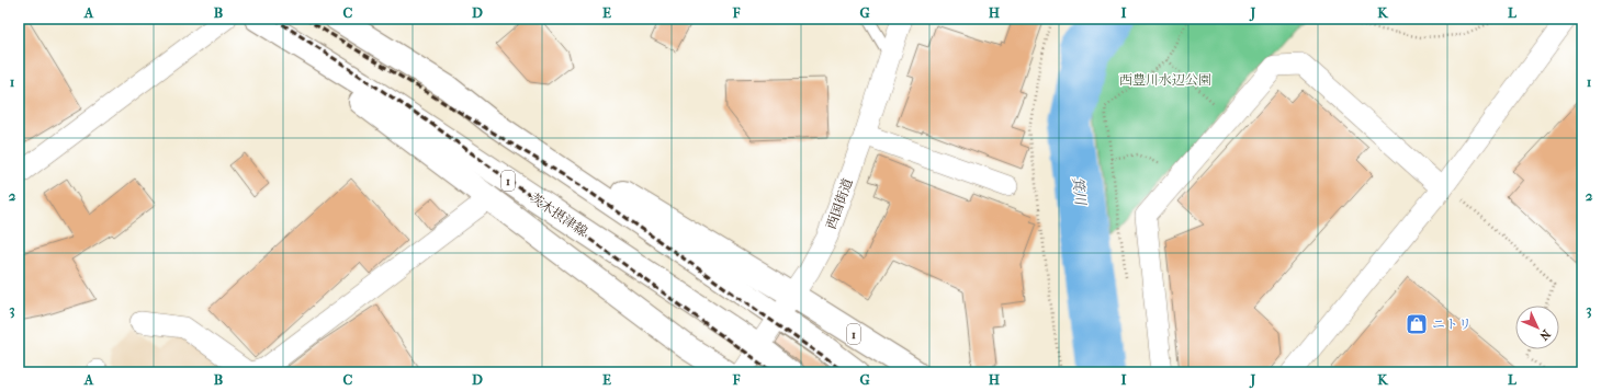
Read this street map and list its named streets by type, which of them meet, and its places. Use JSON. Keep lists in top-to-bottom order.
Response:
{
  "streets": {
    "main road": ["1", "茨木摂津線"],
    "street": ["西国街道"]
  },
  "crossings": [
    ["1", "西国街道"],
    ["西国街道", "茨木摂津線"]
  ],
  "water": ["箕川"],
  "parks": ["西豊川水辺公園"],
  "places": {
    "shop": ["ニトリ"]
  },
  "north": "bottom right",
  "grid": {
    "columns": [
      "A",
      "B",
      "C",
      "D",
      "E",
      "F",
      "G",
      "H",
      "I",
      "J",
      "K",
      "L"
    ],
    "rows": ["1", "2", "3"]
  }
}
